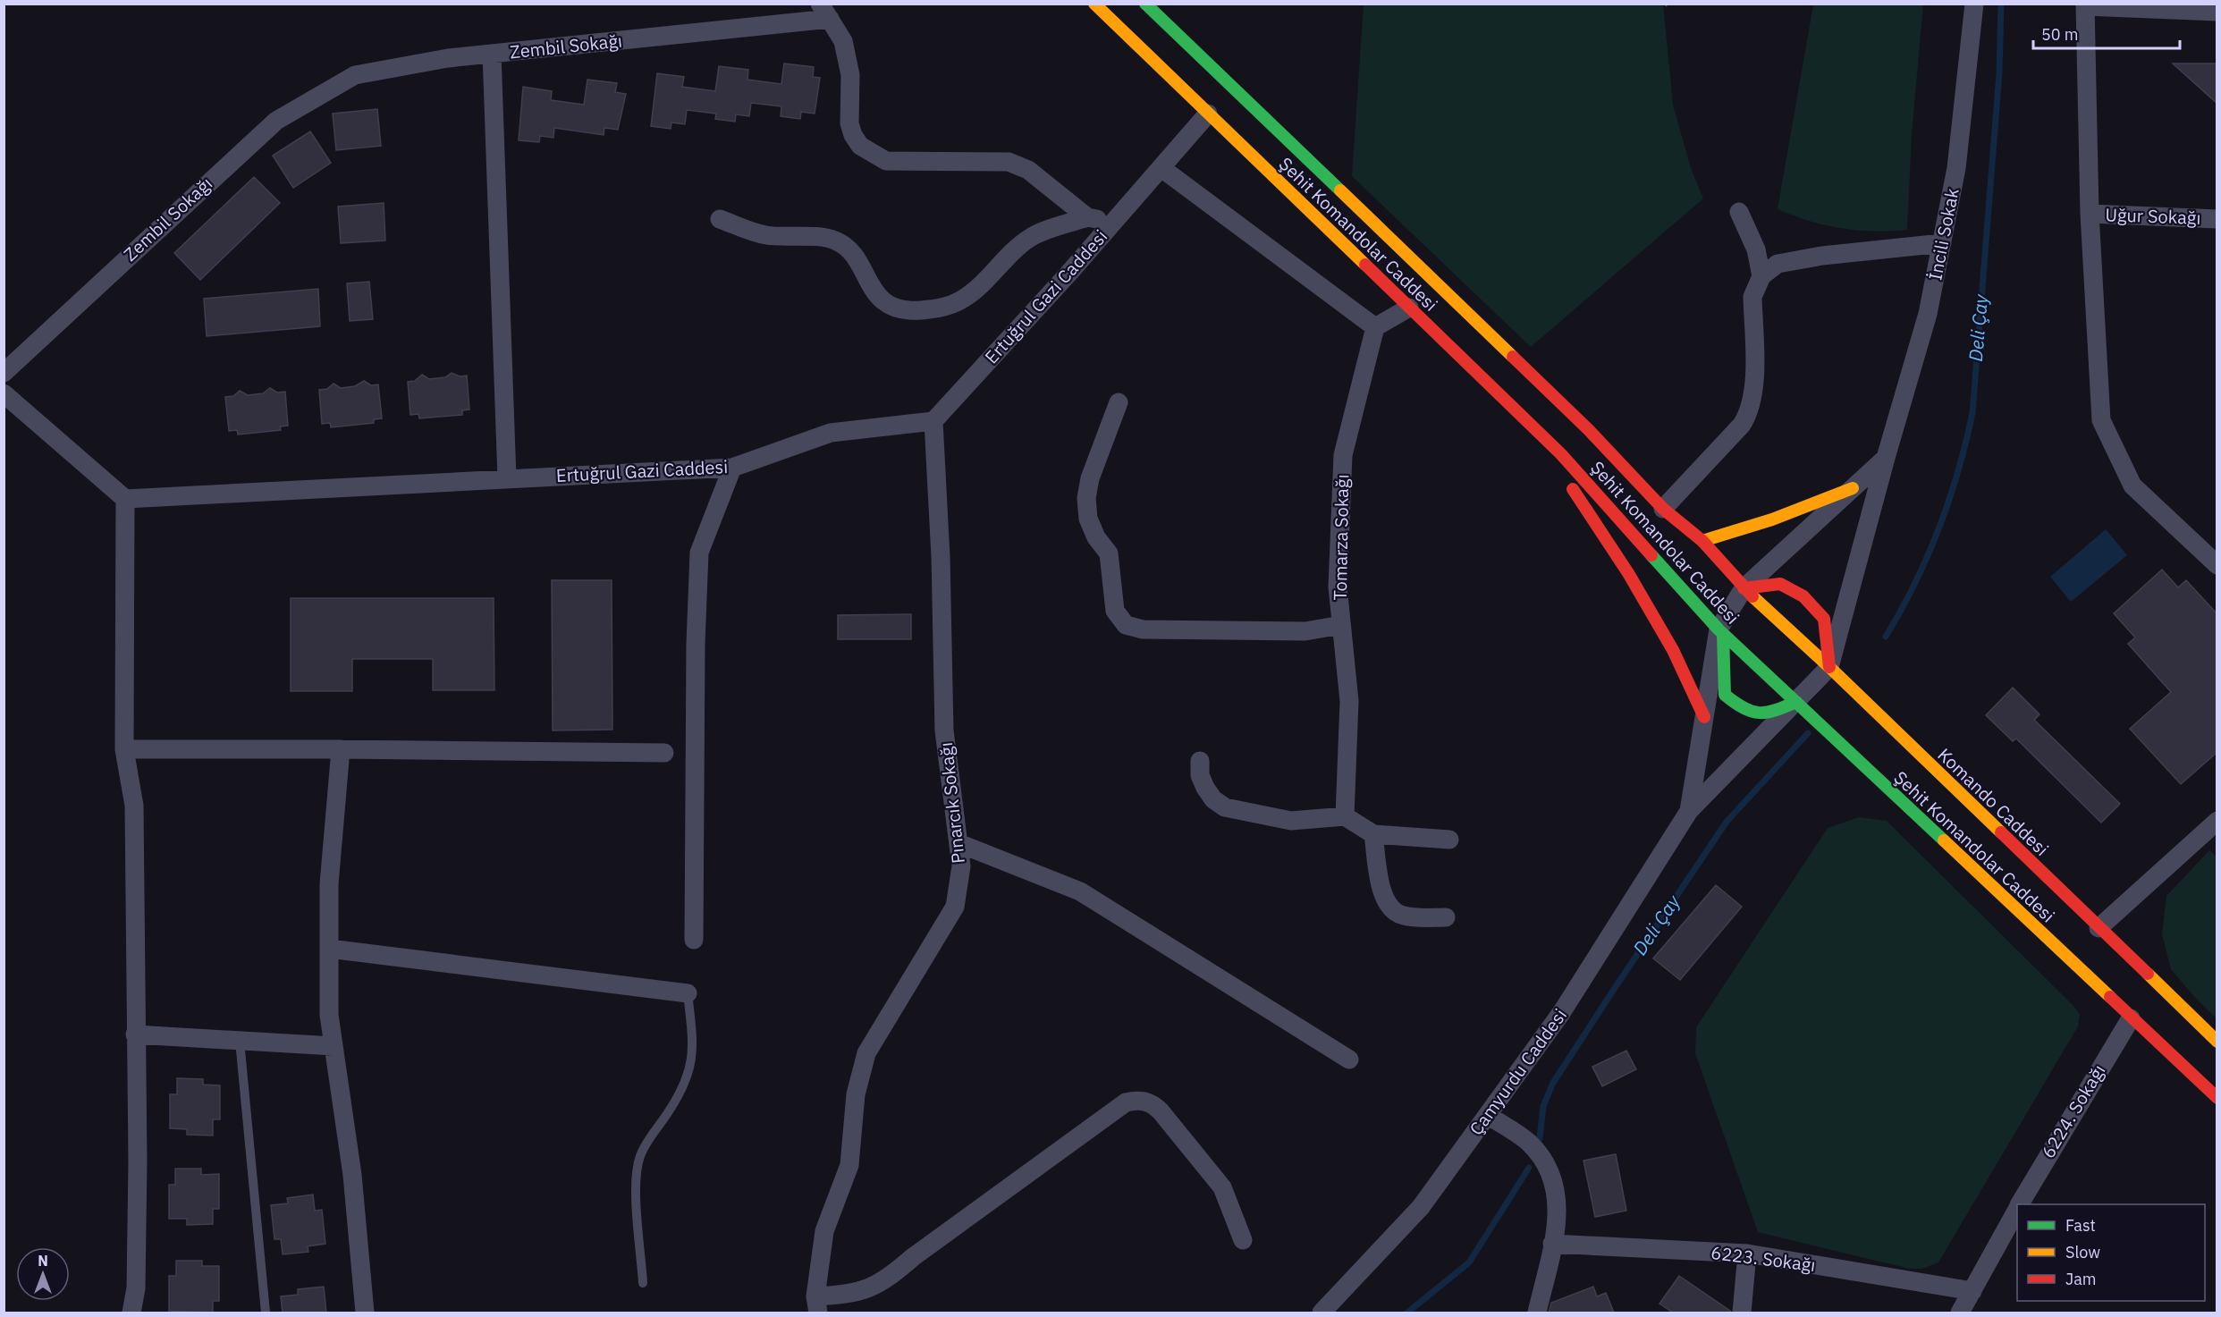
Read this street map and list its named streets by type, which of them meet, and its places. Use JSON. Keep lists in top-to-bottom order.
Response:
{
  "streets": {
    "main road": ["Şehit Komandolar Caddesi", "Komando Caddesi"],
    "street": [
      "Zembil Sokağı",
      "Uğur Sokağı",
      "İncili Sokak",
      "Ertuğrul Gazi Caddesi",
      "Tomarza Sokağı",
      "Pınarcık Sokağı",
      "Çamyurdu Caddesi",
      "6224. Sokağı",
      "6223. Sokağı"
    ]
  },
  "crossings": [
    ["Zembil Sokağı", "Ertuğrul Gazi Caddesi"],
    ["Şehit Komandolar Caddesi", "Ertuğrul Gazi Caddesi"],
    ["Şehit Komandolar Caddesi", "Komando Caddesi"],
    ["Şehit Komandolar Caddesi", "Çamyurdu Caddesi"],
    ["Şehit Komandolar Caddesi", "6224. Sokağı"],
    ["İncili Sokak", "Komando Caddesi"],
    ["İncili Sokak", "Çamyurdu Caddesi"],
    ["Ertuğrul Gazi Caddesi", "Pınarcık Sokağı"],
    ["Komando Caddesi", "Çamyurdu Caddesi"],
    ["6224. Sokağı", "6223. Sokağı"]
  ],
  "water": ["Deli Çay"],
  "legend": ["Fast", "Slow", "Jam"],
  "scale_bar": "50 m",
  "north": "top"
}
